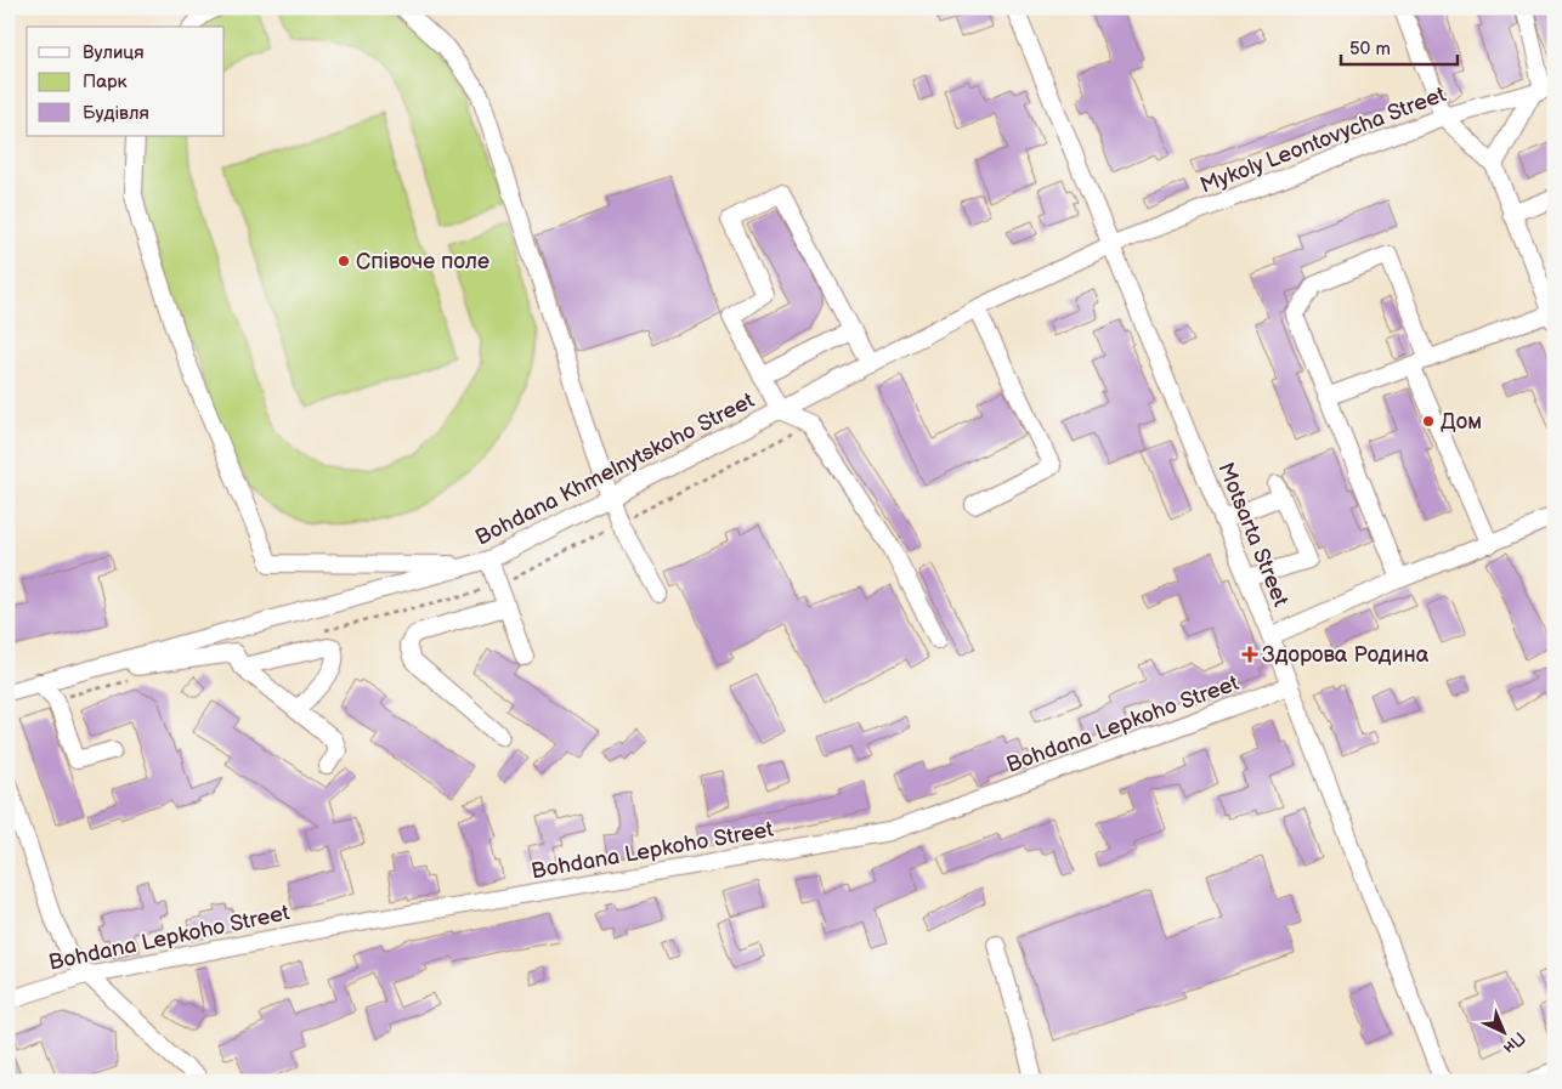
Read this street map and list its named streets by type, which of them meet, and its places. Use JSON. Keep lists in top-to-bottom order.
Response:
{
  "streets": {
    "street": [
      "Mykoly Leontovycha Street",
      "Bohdana Khmelnytskoho Street",
      "Motsarta Street",
      "Bohdana Lepkoho Street"
    ]
  },
  "crossings": [
    ["Mykoly Leontovycha Street", "Bohdana Khmelnytskoho Street"],
    ["Mykoly Leontovycha Street", "Motsarta Street"],
    ["Bohdana Khmelnytskoho Street", "Motsarta Street"],
    ["Motsarta Street", "Bohdana Lepkoho Street"]
  ],
  "places": {
    "other": ["Співоче поле", "Дом"],
    "health": ["Здорова Родина"]
  },
  "legend": ["Вулиця", "Парк", "Будівля"],
  "scale_bar": "50 m",
  "north": "bottom right"
}
